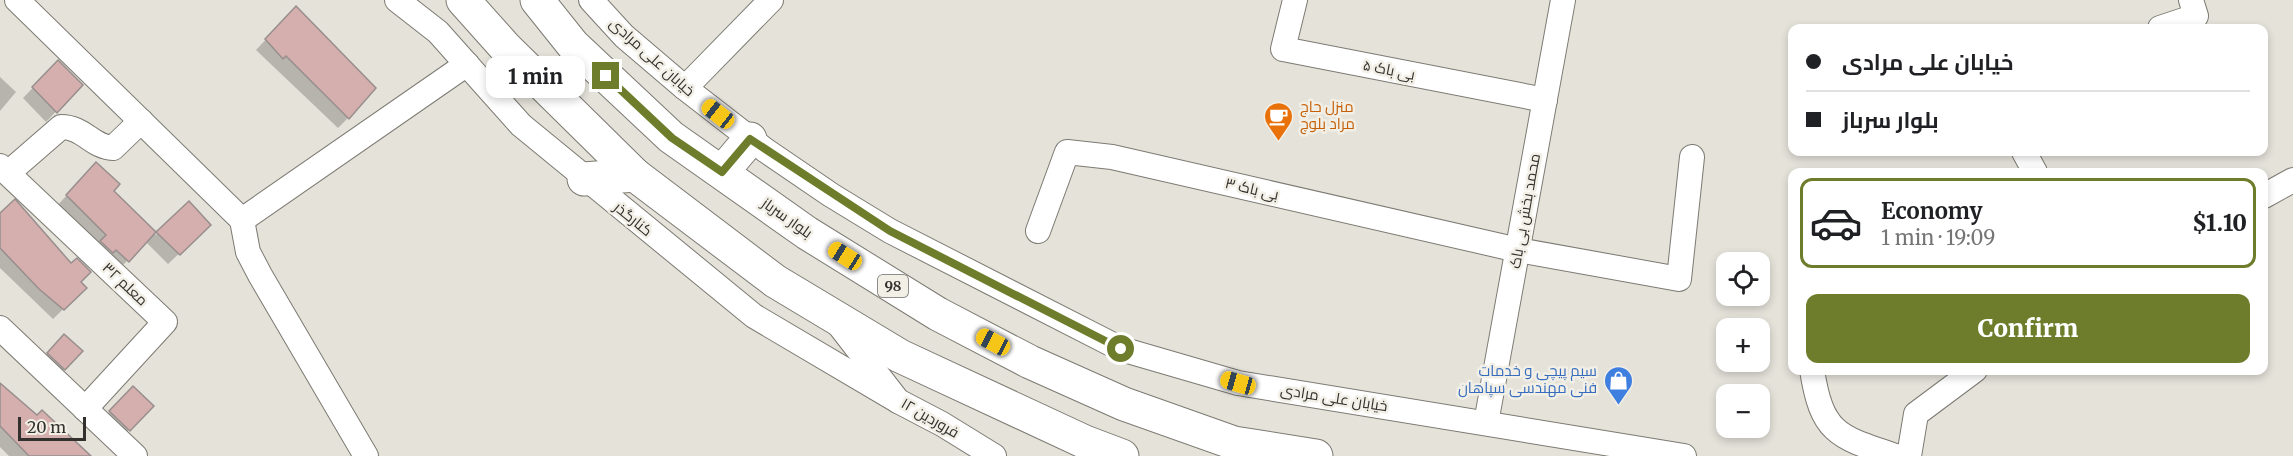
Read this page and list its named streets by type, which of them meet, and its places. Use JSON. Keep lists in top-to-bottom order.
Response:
{
  "streets": {
    "highway": ["بلوار سرباز", "98"],
    "street": [
      "خیابان علی مرادی",
      "بی باک ۵",
      "بی باک ۳",
      "محمد بخش بی باک",
      "کنارگذر",
      "معلم ۳۲",
      "۱۲ فروردین"
    ]
  },
  "crossings": [
    ["خیابان علی مرادی", "محمد بخش بی باک"],
    ["بی باک ۵", "محمد بخش بی باک"],
    ["بی باک ۳", "محمد بخش بی باک"],
    ["کنارگذر", "۱۲ فروردین"]
  ],
  "places": {
    "cafe": ["منزل حاج مراد بلوچ"],
    "shop": ["سیم پیچی و خدمات فنی مهندسی سپاهان"]
  },
  "scale_bar": "20 m",
  "page": {
    "banner": ["خیابان علی مرادی", "بلوار سرباز"],
    "bubble": "1 min",
    "list": [
      {
        "name": "Economy",
        "note": "1 min · 19:09",
        "value": "$1.10"
      }
    ],
    "map_buttons": ["+", "−"],
    "buttons": "Confirm",
    "scale": "20 m"
  }
}
